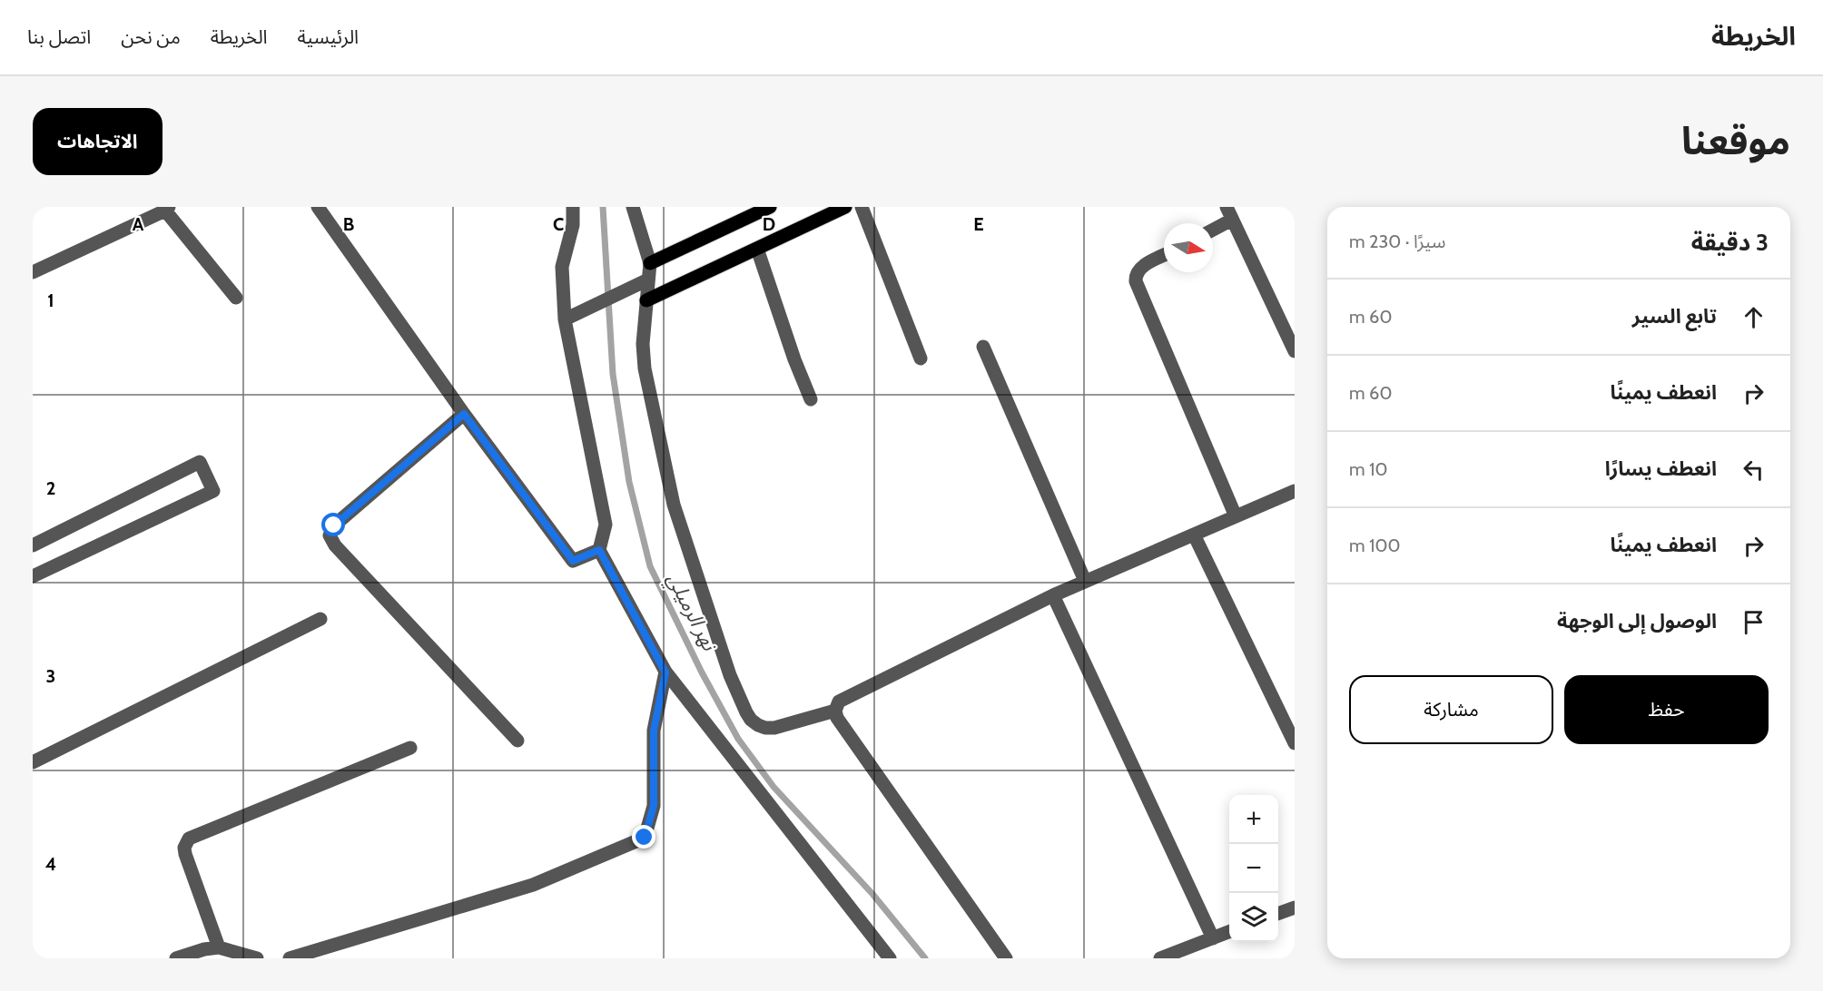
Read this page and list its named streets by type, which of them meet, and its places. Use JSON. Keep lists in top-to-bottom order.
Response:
{
  "water": ["نهر الرميلي"],
  "north": "right",
  "page": {
    "header": "الخريطة",
    "nav": [
      "الرئيسية",
      "الخريطة",
      "من نحن",
      "اتصل بنا"
    ],
    "title": "موقعنا",
    "buttons": [
      "الاتجاهات",
      ["حفظ", "مشاركة"]
    ],
    "heading": ["3 دقيقة", "سيرًا · 230 m"],
    "list": [
      ["تابع السير", "60 m"],
      ["انعطف يمينًا", "60 m"],
      ["انعطف يسارًا", "10 m"],
      ["انعطف يمينًا", "100 m"],
      "الوصول إلى الوجهة"
    ],
    "map_buttons": ["+", "−"]
  },
  "grid": {
    "columns": [
      "A",
      "B",
      "C",
      "D",
      "E"
    ],
    "rows": [
      "1",
      "2",
      "3",
      "4"
    ]
  }
}
